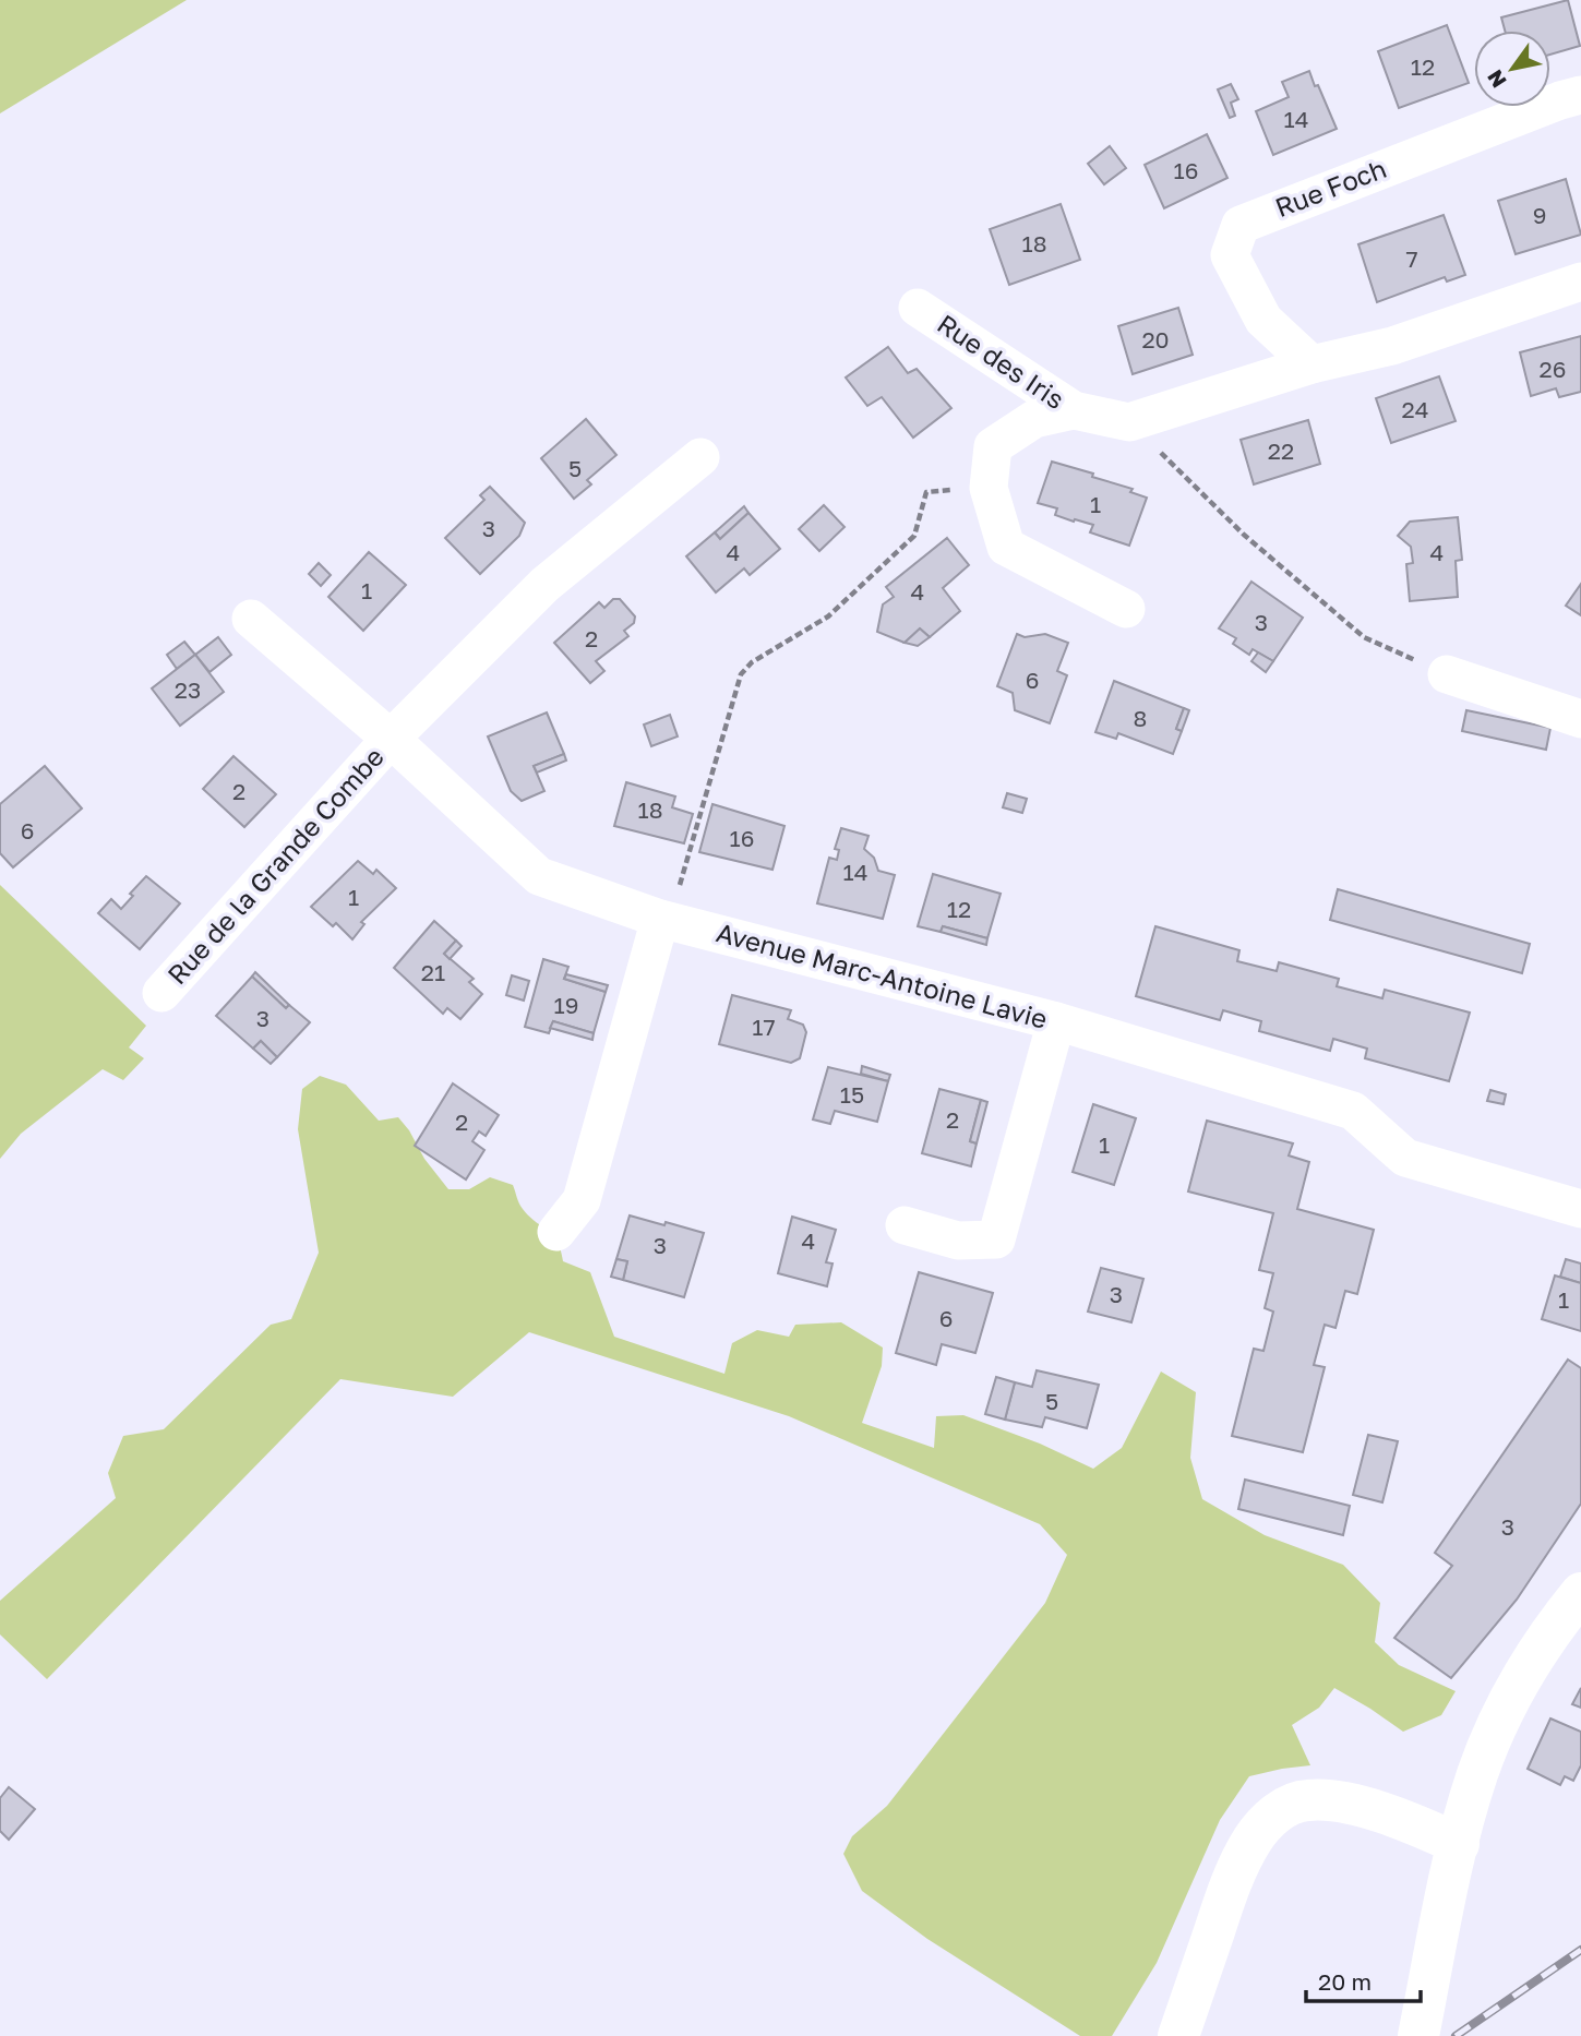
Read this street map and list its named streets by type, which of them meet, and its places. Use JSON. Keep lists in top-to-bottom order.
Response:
{
  "streets": {
    "street": [
      "Rue Foch",
      "Rue des Iris",
      "Rue de la Grande Combe",
      "Avenue Marc-Antoine Lavie"
    ]
  },
  "crossings": [
    ["Rue de la Grande Combe", "Avenue Marc-Antoine Lavie"]
  ],
  "house_numbers": [
    "12",
    "14",
    "16",
    "9",
    "18",
    "7",
    "20",
    "26",
    "24",
    "22",
    "5",
    "1",
    "3",
    "4",
    "4",
    "1",
    "4",
    "3",
    "2",
    "6",
    "23",
    "8",
    "2",
    "18",
    "6",
    "16",
    "14",
    "1",
    "12",
    "21",
    "19",
    "3",
    "17",
    "15",
    "2",
    "2",
    "1",
    "4",
    "3",
    "3",
    "1",
    "6",
    "5",
    "3"
  ],
  "scale_bar": "20 m",
  "north": "bottom left"
}
